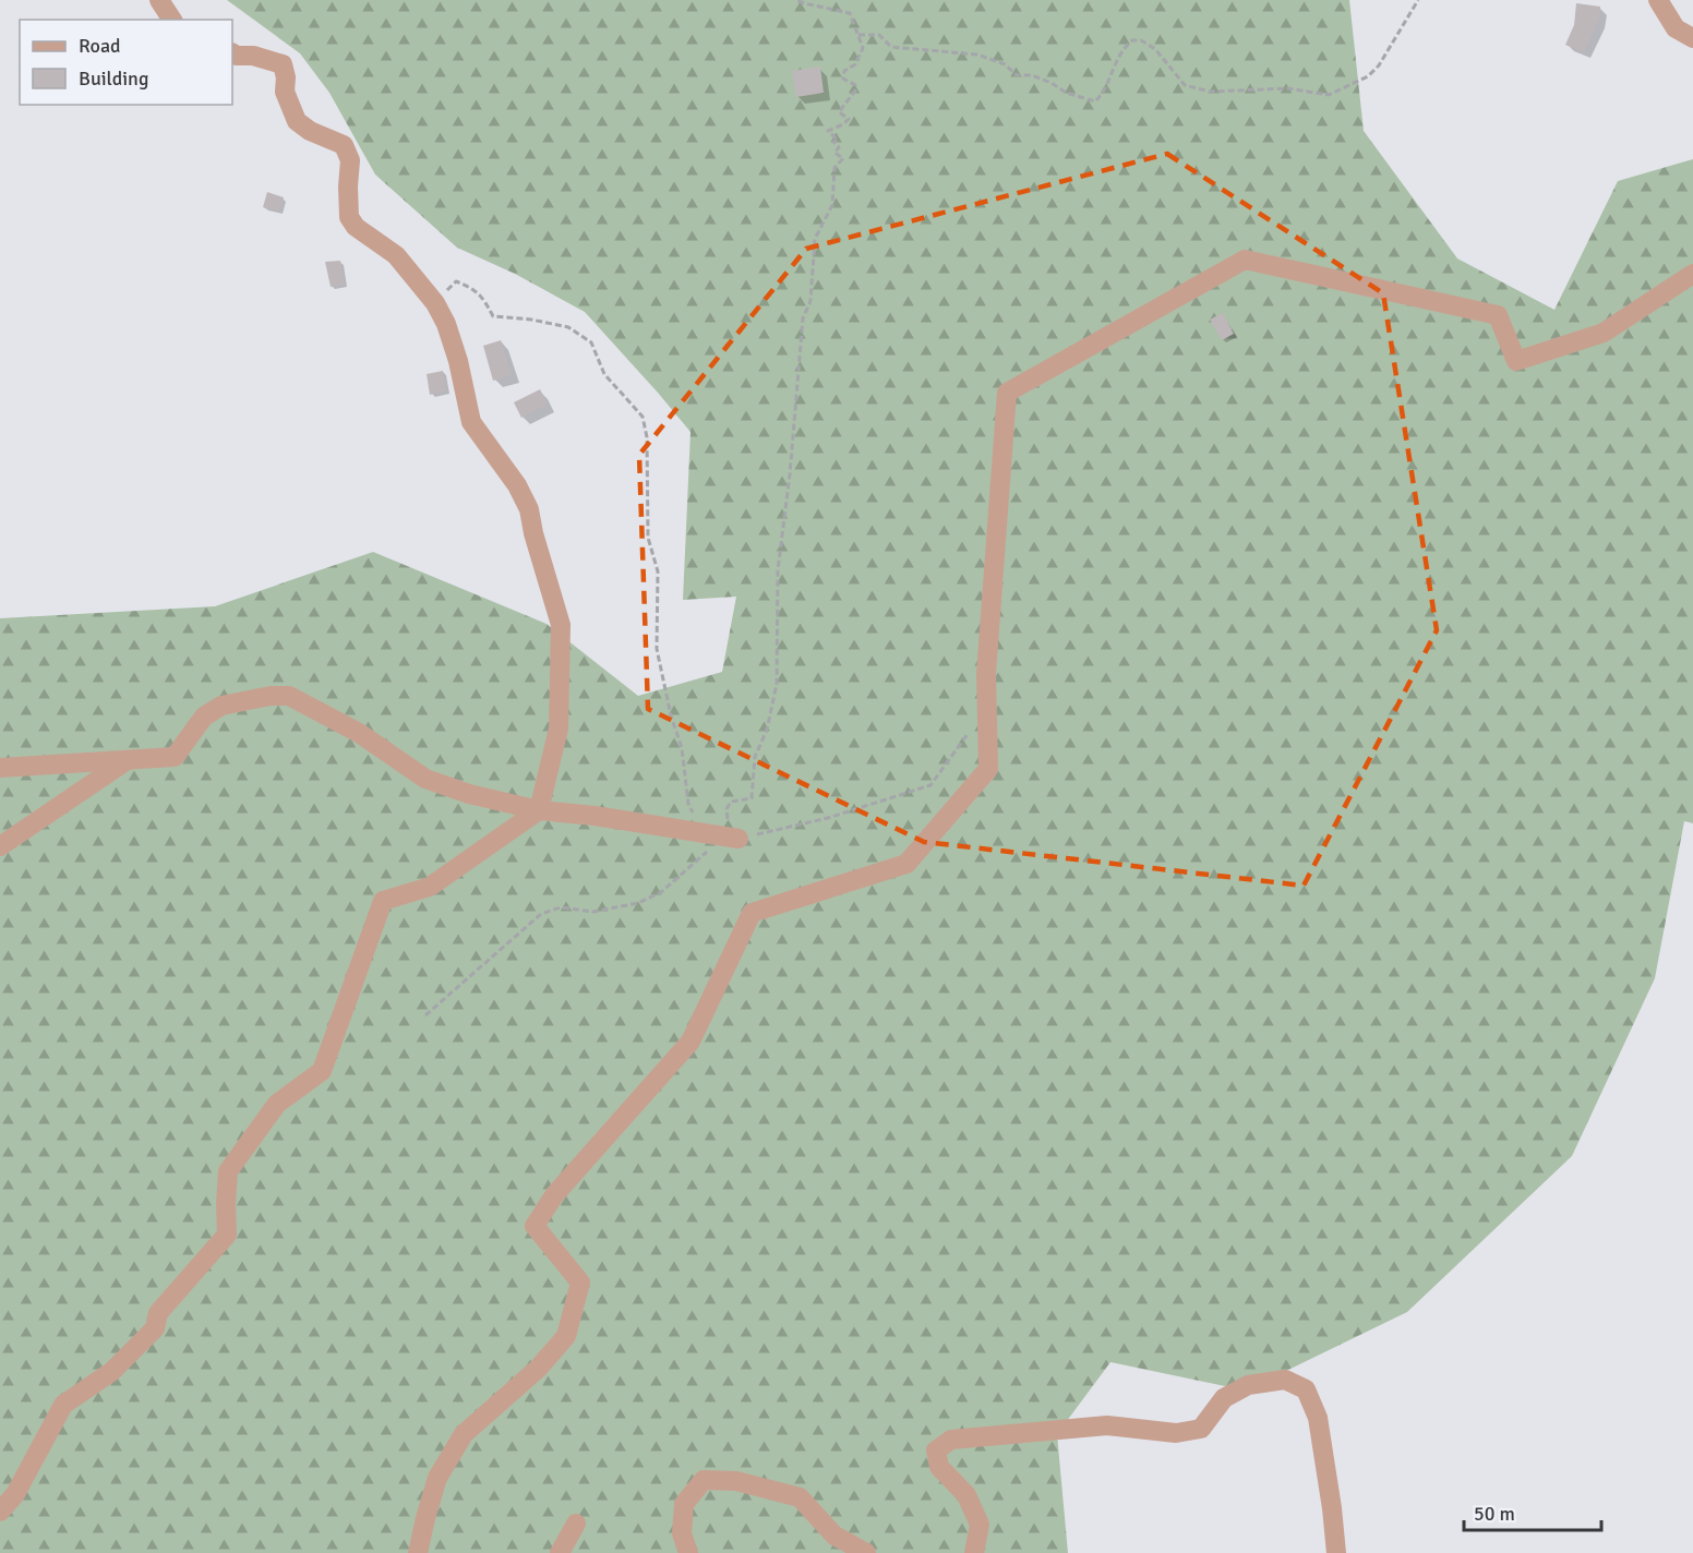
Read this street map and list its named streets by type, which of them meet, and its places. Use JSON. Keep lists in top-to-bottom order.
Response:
{
  "legend": ["Road", "Building"],
  "scale_bar": "50 m"
}
